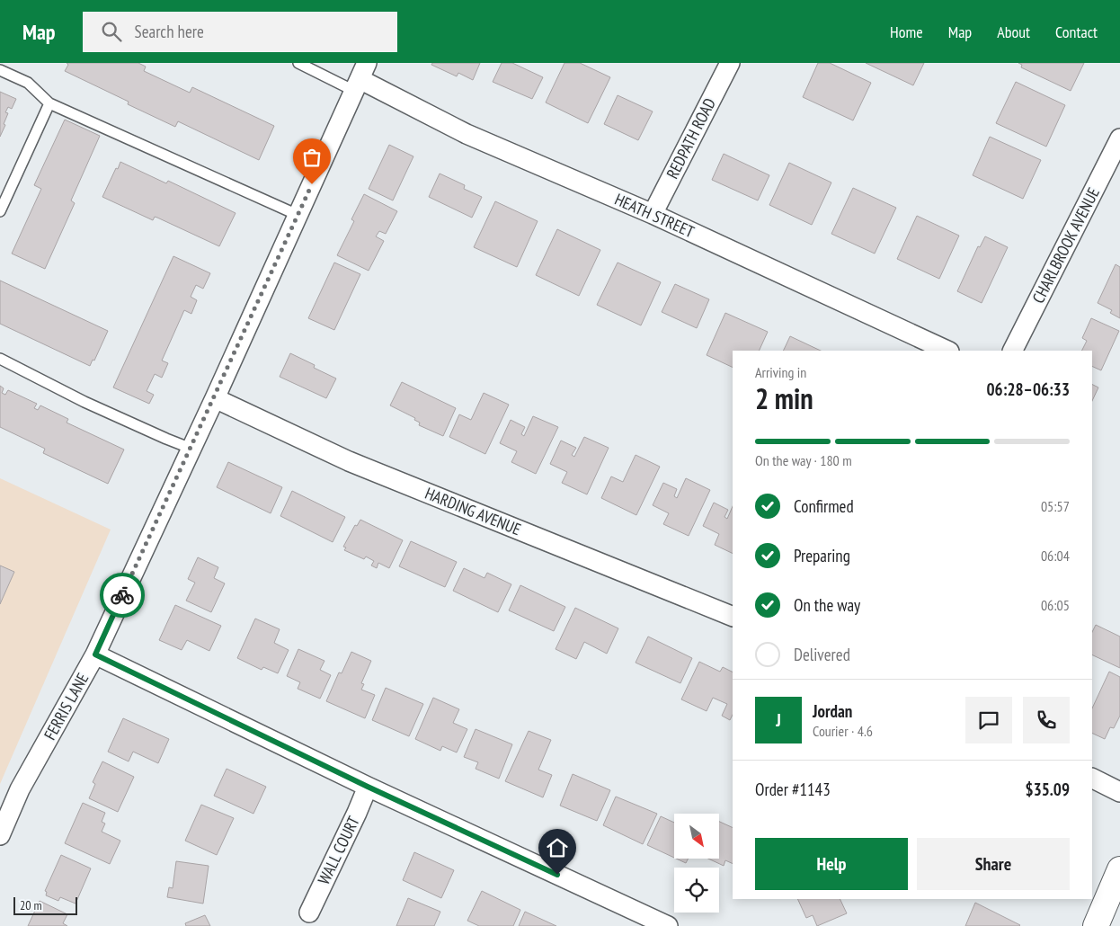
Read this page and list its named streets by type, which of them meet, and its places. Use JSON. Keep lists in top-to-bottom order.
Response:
{
  "streets": {
    "street": [
      "REDPATH ROAD",
      "HEATH STREET",
      "CHARLBROOK AVENUE",
      "HARDING AVENUE",
      "FERRIS LANE",
      "WALL COURT"
    ]
  },
  "crossings": [
    ["REDPATH ROAD", "HEATH STREET"],
    ["HEATH STREET", "FERRIS LANE"],
    ["HARDING AVENUE", "FERRIS LANE"]
  ],
  "scale_bar": "20 m",
  "north": "bottom right",
  "page": {
    "header": "Map",
    "search": "Search here",
    "nav": [
      "Home",
      "Map",
      "About",
      "Contact"
    ],
    "heading": ["2 min", "Arriving in", "06:28–06:33"],
    "panel": [
      "Jordan",
      "Courier · 4.6",
      "Order #1143",
      "$35.09"
    ],
    "bar": "On the way · 180 m",
    "list": [
      ["Confirmed", "05:57"],
      ["Preparing", "06:04"],
      ["On the way", "06:05"],
      "Delivered"
    ],
    "round": "J",
    "buttons": ["Help", "Share"],
    "scale": "20 m"
  }
}
